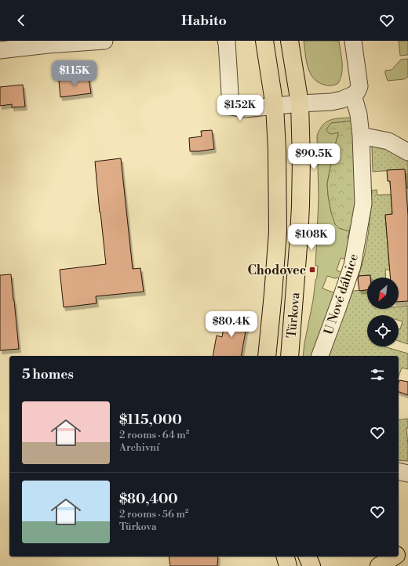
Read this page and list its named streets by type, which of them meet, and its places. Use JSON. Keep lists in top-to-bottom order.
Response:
{
  "streets": {
    "main road": ["Türkova"],
    "street": ["U Nové dálnice"]
  },
  "places": {
    "transit": ["Chodovec"]
  },
  "north": "bottom left",
  "page": {
    "header": "Habito",
    "price": [
      "$115K",
      "$152K",
      "$90.5K",
      "$108K",
      "$80.4K"
    ],
    "heading": "5 homes",
    "list": [
      {
        "name": "$115,000",
        "note": "2 rooms · 64 m² · Archivní"
      },
      {
        "name": "$80,400",
        "note": "2 rooms · 56 m² · Türkova"
      }
    ]
  }
}
